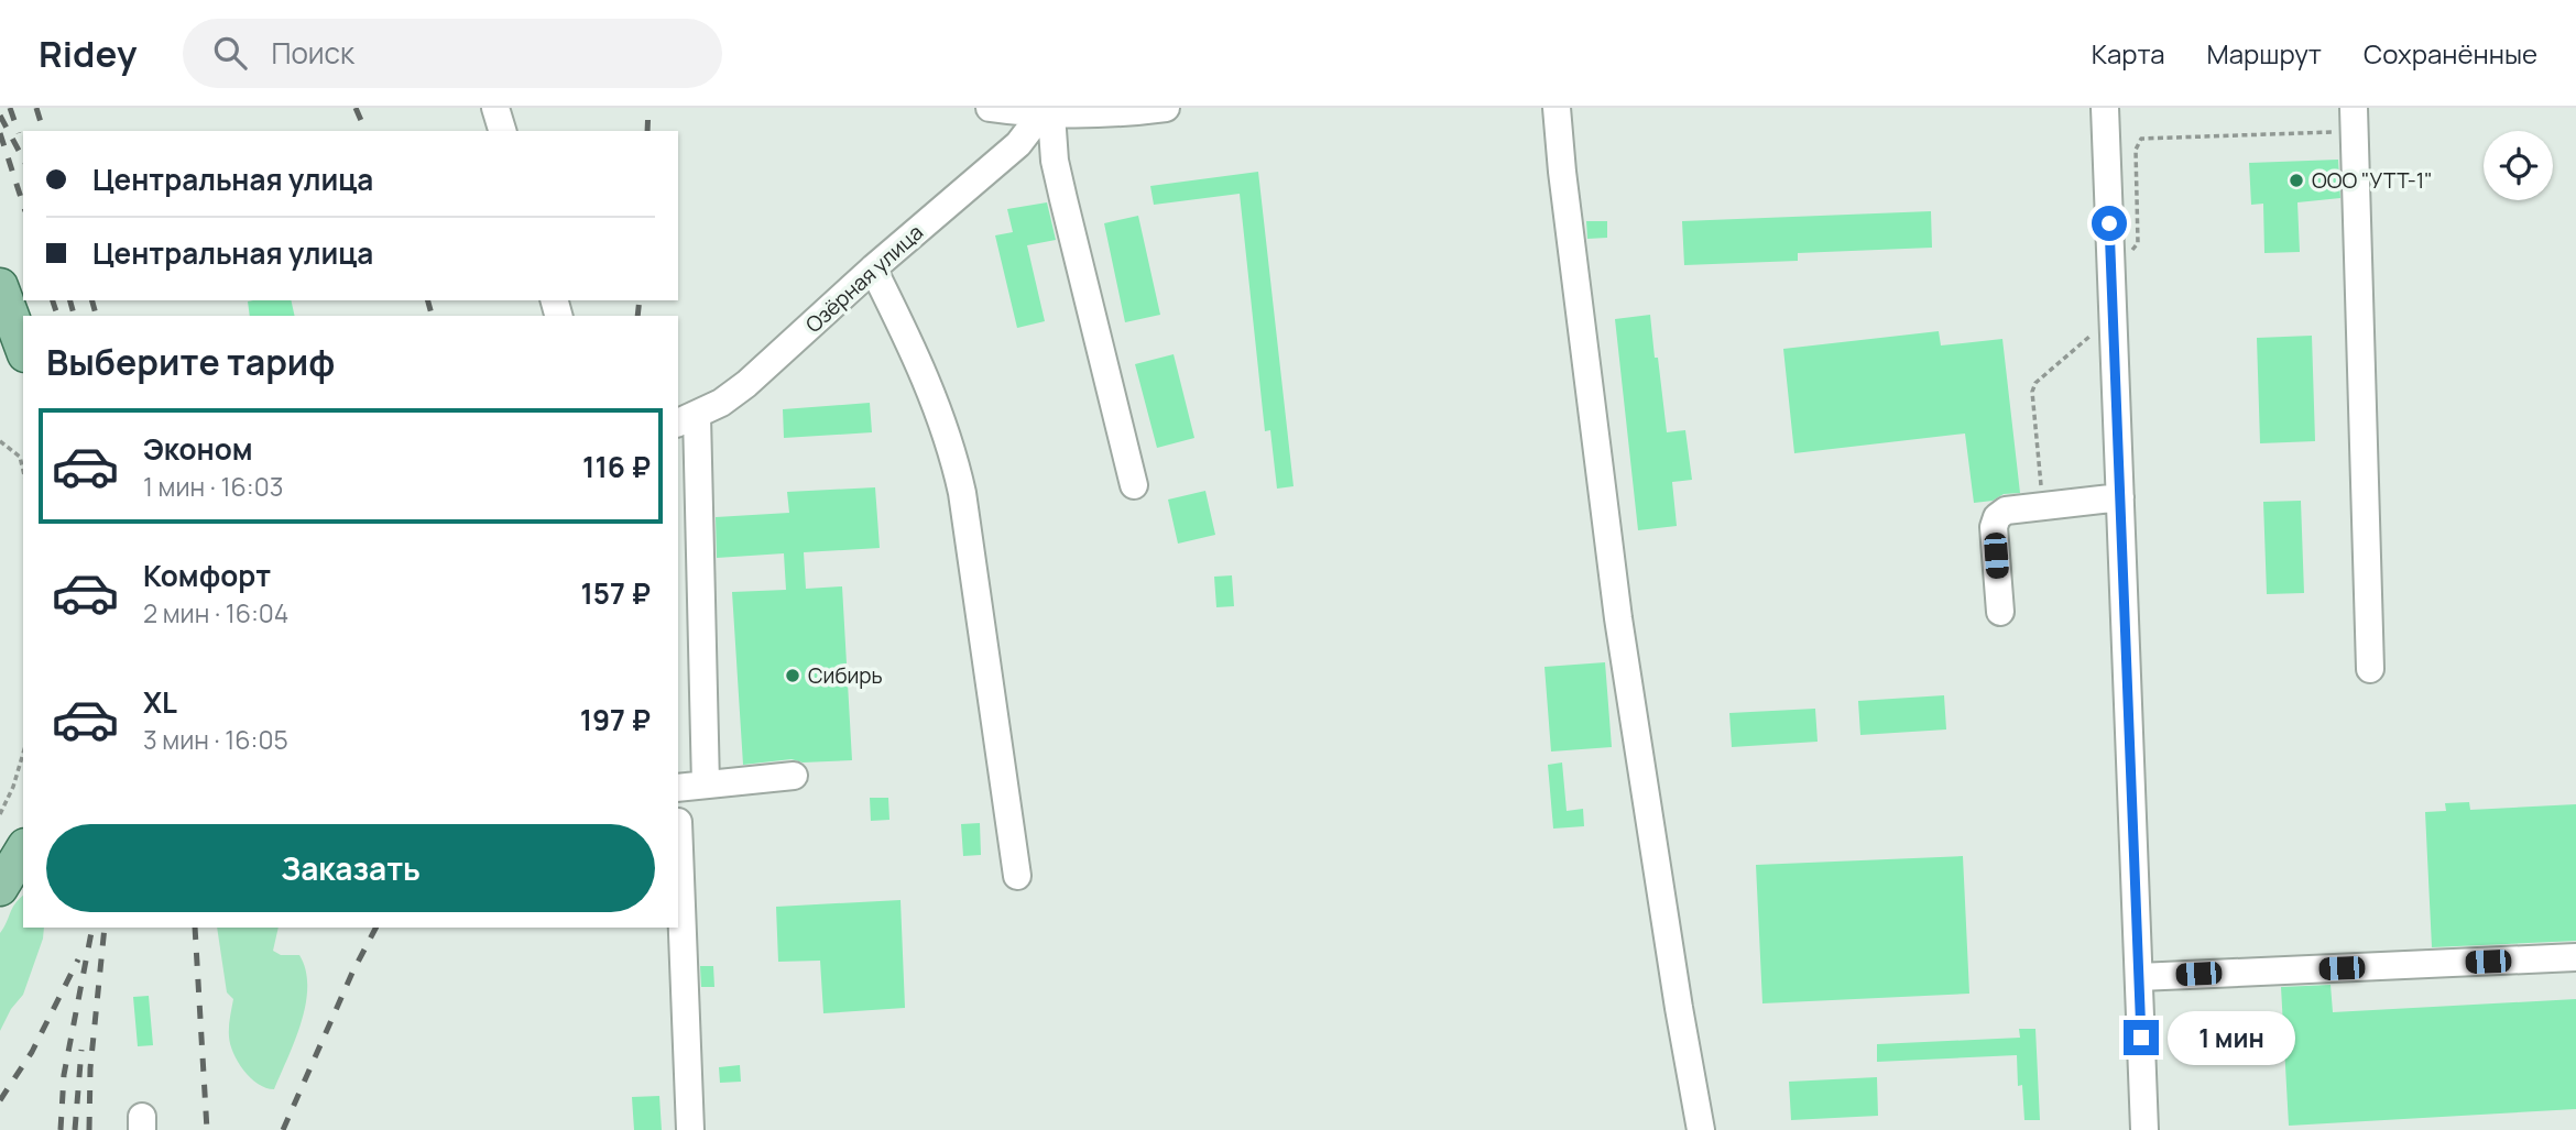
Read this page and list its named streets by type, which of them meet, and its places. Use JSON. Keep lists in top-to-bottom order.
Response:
{
  "streets": {
    "street": ["Озёрная улица"]
  },
  "places": ["ООО \"УТТ-1\"", "Сибирь"],
  "page": {
    "header": "Ridey",
    "search": "Поиск",
    "nav": ["Карта", "Маршрут", "Сохранённые"],
    "banner": ["Центральная улица", "Центральная улица"],
    "heading": "Выберите тариф",
    "list": [
      {
        "name": "Эконом",
        "note": "1 мин · 16:03",
        "value": "116 ₽"
      },
      {
        "name": "Комфорт",
        "note": "2 мин · 16:04",
        "value": "157 ₽"
      },
      {
        "name": "XL",
        "note": "3 мин · 16:05",
        "value": "197 ₽"
      }
    ],
    "buttons": "Заказать",
    "bubble": "1 мин"
  }
}
